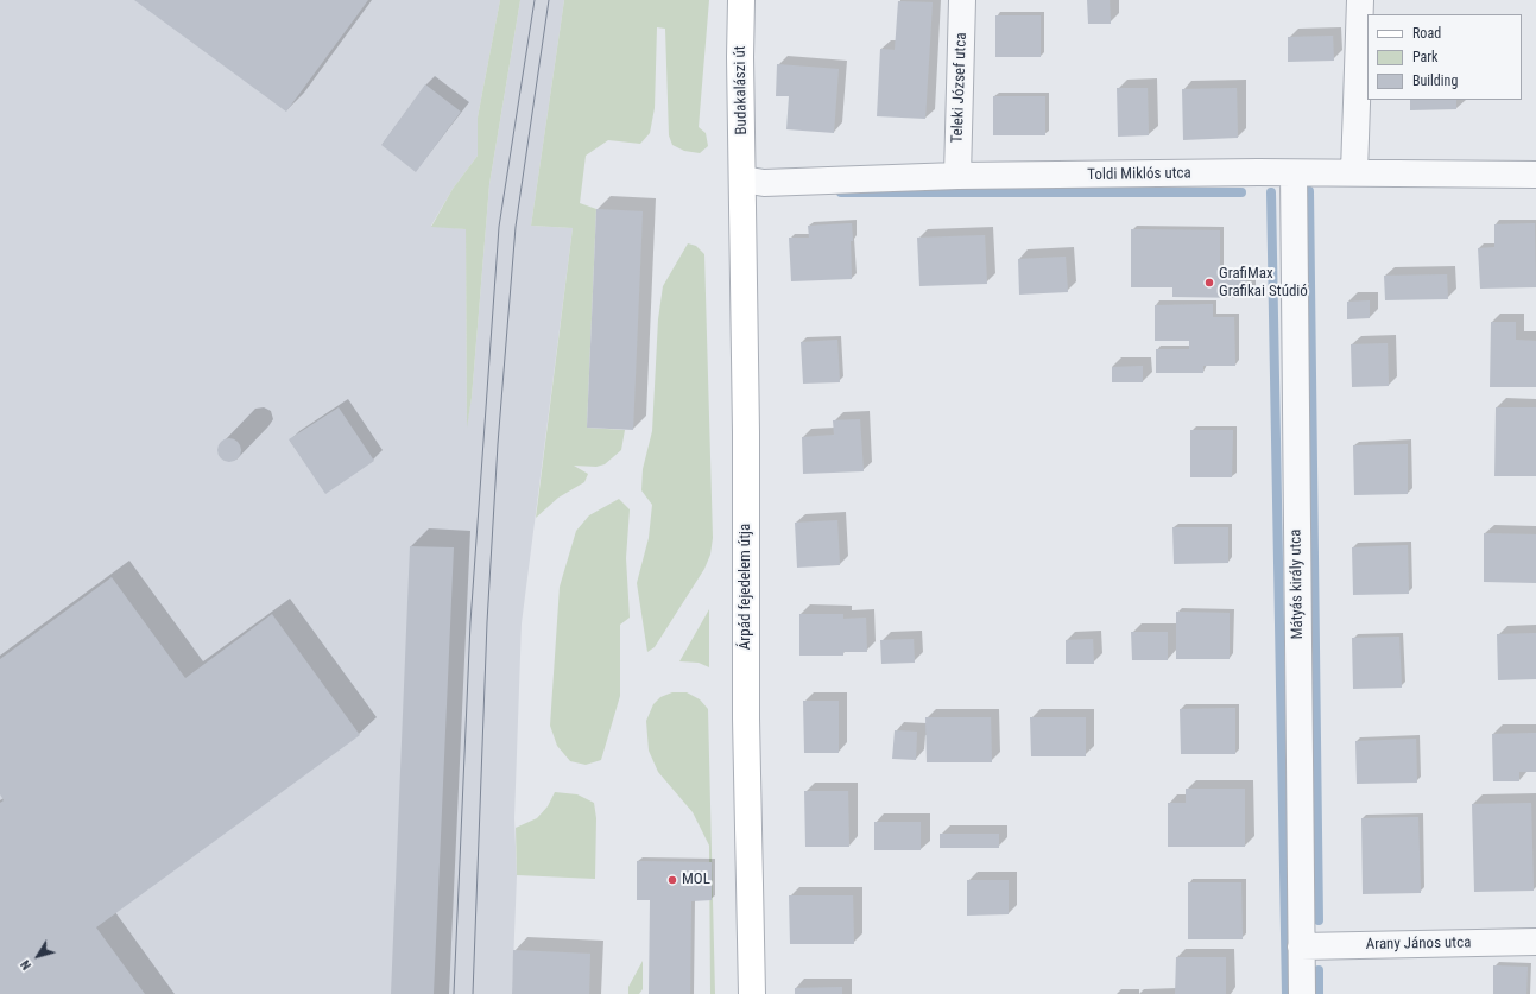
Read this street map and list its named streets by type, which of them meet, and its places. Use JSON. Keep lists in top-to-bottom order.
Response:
{
  "streets": {
    "main road": ["Budakalászi út", "Árpád fejedelem útja"],
    "street": [
      "Teleki József utca",
      "Toldi Miklós utca",
      "Mátyás király utca",
      "Arany János utca"
    ]
  },
  "crossings": [
    ["Teleki József utca", "Toldi Miklós utca"],
    ["Budakalászi út", "Toldi Miklós utca"],
    ["Budakalászi út", "Árpád fejedelem útja"],
    ["Toldi Miklós utca", "Mátyás király utca"],
    ["Toldi Miklós utca", "Árpád fejedelem útja"],
    ["Mátyás király utca", "Arany János utca"]
  ],
  "places": ["GrafiMax Grafikai Stúdió", "MOL"],
  "legend": ["Road", "Park", "Building"],
  "north": "bottom left"
}
